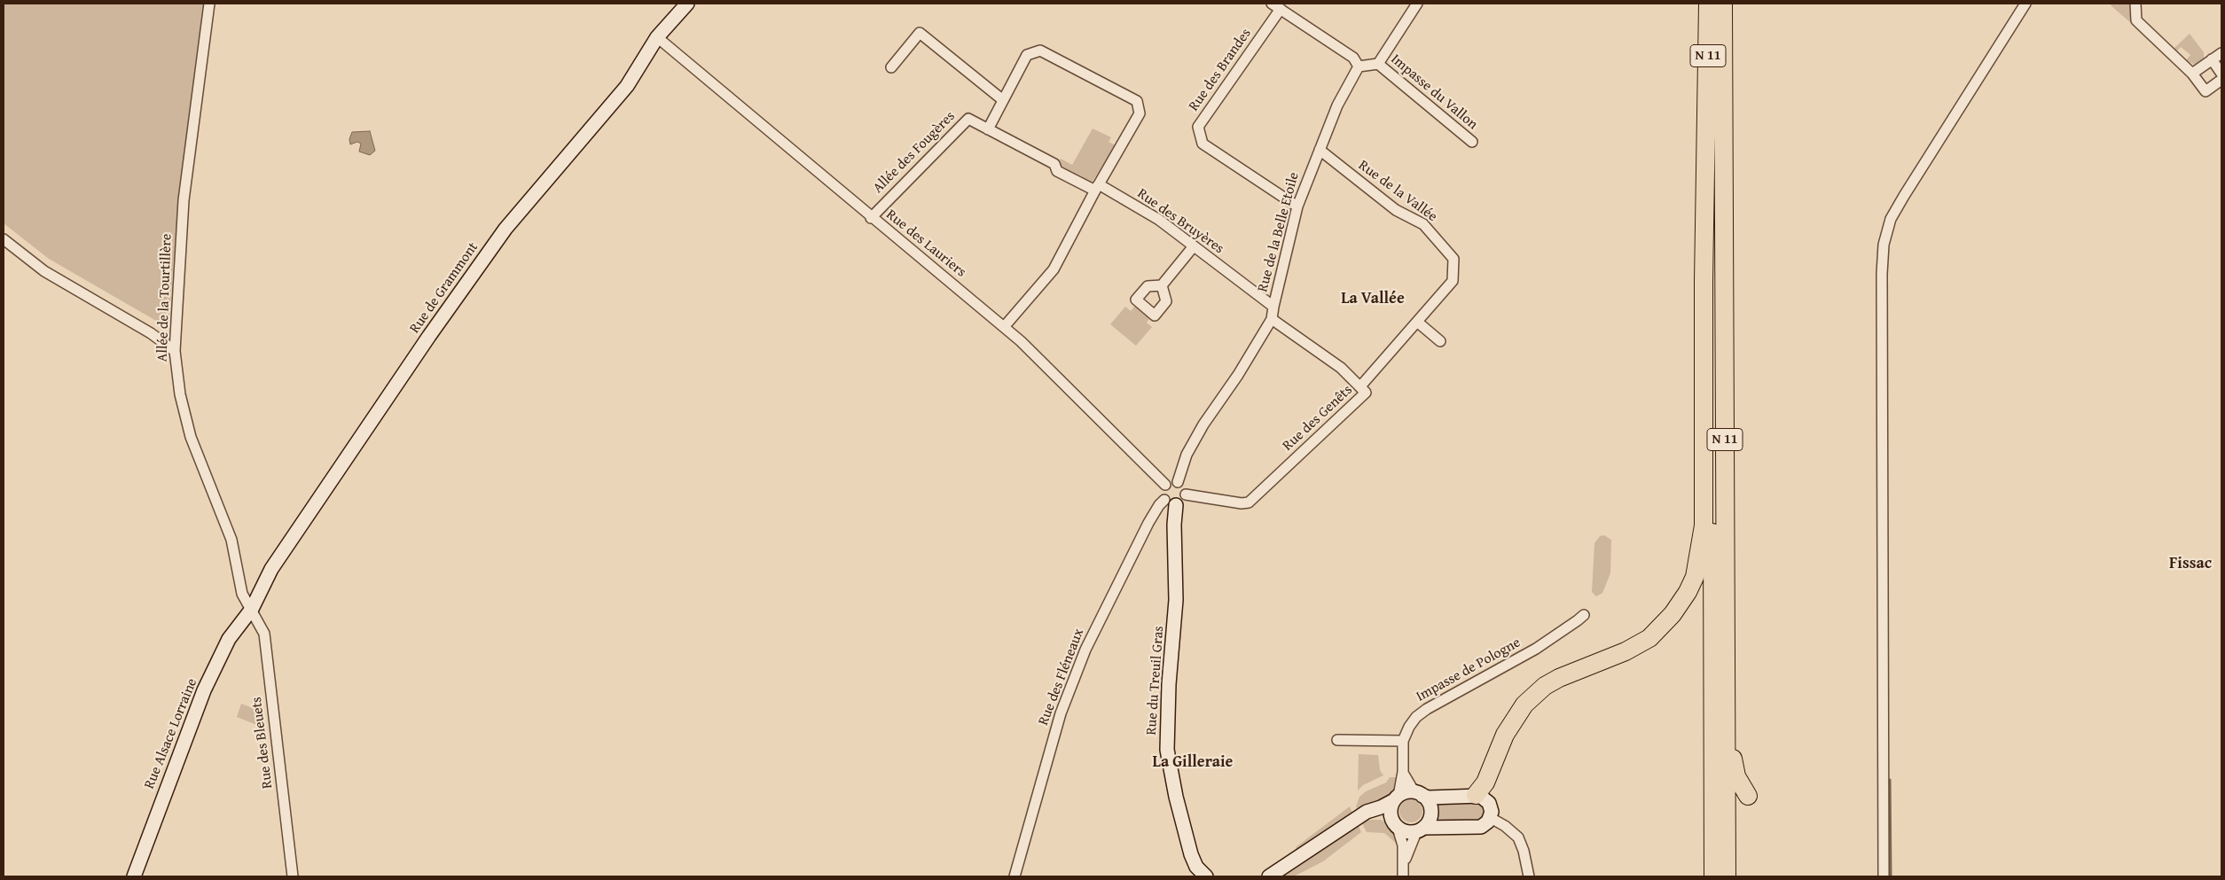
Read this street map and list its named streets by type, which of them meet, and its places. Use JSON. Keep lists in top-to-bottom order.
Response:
{
  "streets": {
    "highway": ["N 11"],
    "street": [
      "Rue des Brandes",
      "Impasse du Vallon",
      "Allée des Fougères",
      "Rue de la Vallée",
      "Rue des Bruyères",
      "Rue de la Belle Etoile",
      "Rue des Lauriers",
      "Rue de Grammont",
      "Allée de la Tourtillère",
      "Rue des Genêts",
      "Impasse de Pologne",
      "Rue des Fléneaux",
      "Rue du Treuil Gras",
      "Rue Alsace Lorraine",
      "Rue des Bleuets"
    ]
  },
  "crossings": [
    ["Rue des Brandes", "Rue de la Belle Etoile"],
    ["Allée des Fougères", "Rue des Bruyères"],
    ["Allée des Fougères", "Rue des Lauriers"],
    ["Rue de la Vallée", "Rue de la Belle Etoile"],
    ["Rue de la Vallée", "Rue des Genêts"],
    ["Rue des Bruyères", "Rue de la Belle Etoile"],
    ["Rue de la Belle Etoile", "Rue des Lauriers"],
    ["Rue de la Belle Etoile", "Rue des Genêts"],
    ["Rue de la Belle Etoile", "Rue des Fléneaux"],
    ["Rue de la Belle Etoile", "Rue du Treuil Gras"],
    ["Rue des Lauriers", "Rue de Grammont"],
    ["Rue des Lauriers", "Rue des Genêts"],
    ["Rue des Lauriers", "Rue des Fléneaux"],
    ["Rue des Lauriers", "Rue du Treuil Gras"],
    ["Rue de Grammont", "Allée de la Tourtillère"],
    ["Rue de Grammont", "Rue Alsace Lorraine"],
    ["Rue de Grammont", "Rue des Bleuets"],
    ["Allée de la Tourtillère", "Rue Alsace Lorraine"],
    ["Allée de la Tourtillère", "Rue des Bleuets"],
    ["Rue des Genêts", "Rue des Fléneaux"],
    ["Rue des Genêts", "Rue du Treuil Gras"],
    ["Rue des Fléneaux", "Rue du Treuil Gras"],
    ["Rue Alsace Lorraine", "Rue des Bleuets"]
  ],
  "districts": ["La Vallée", "Fissac", "La Gilleraie"]
}
